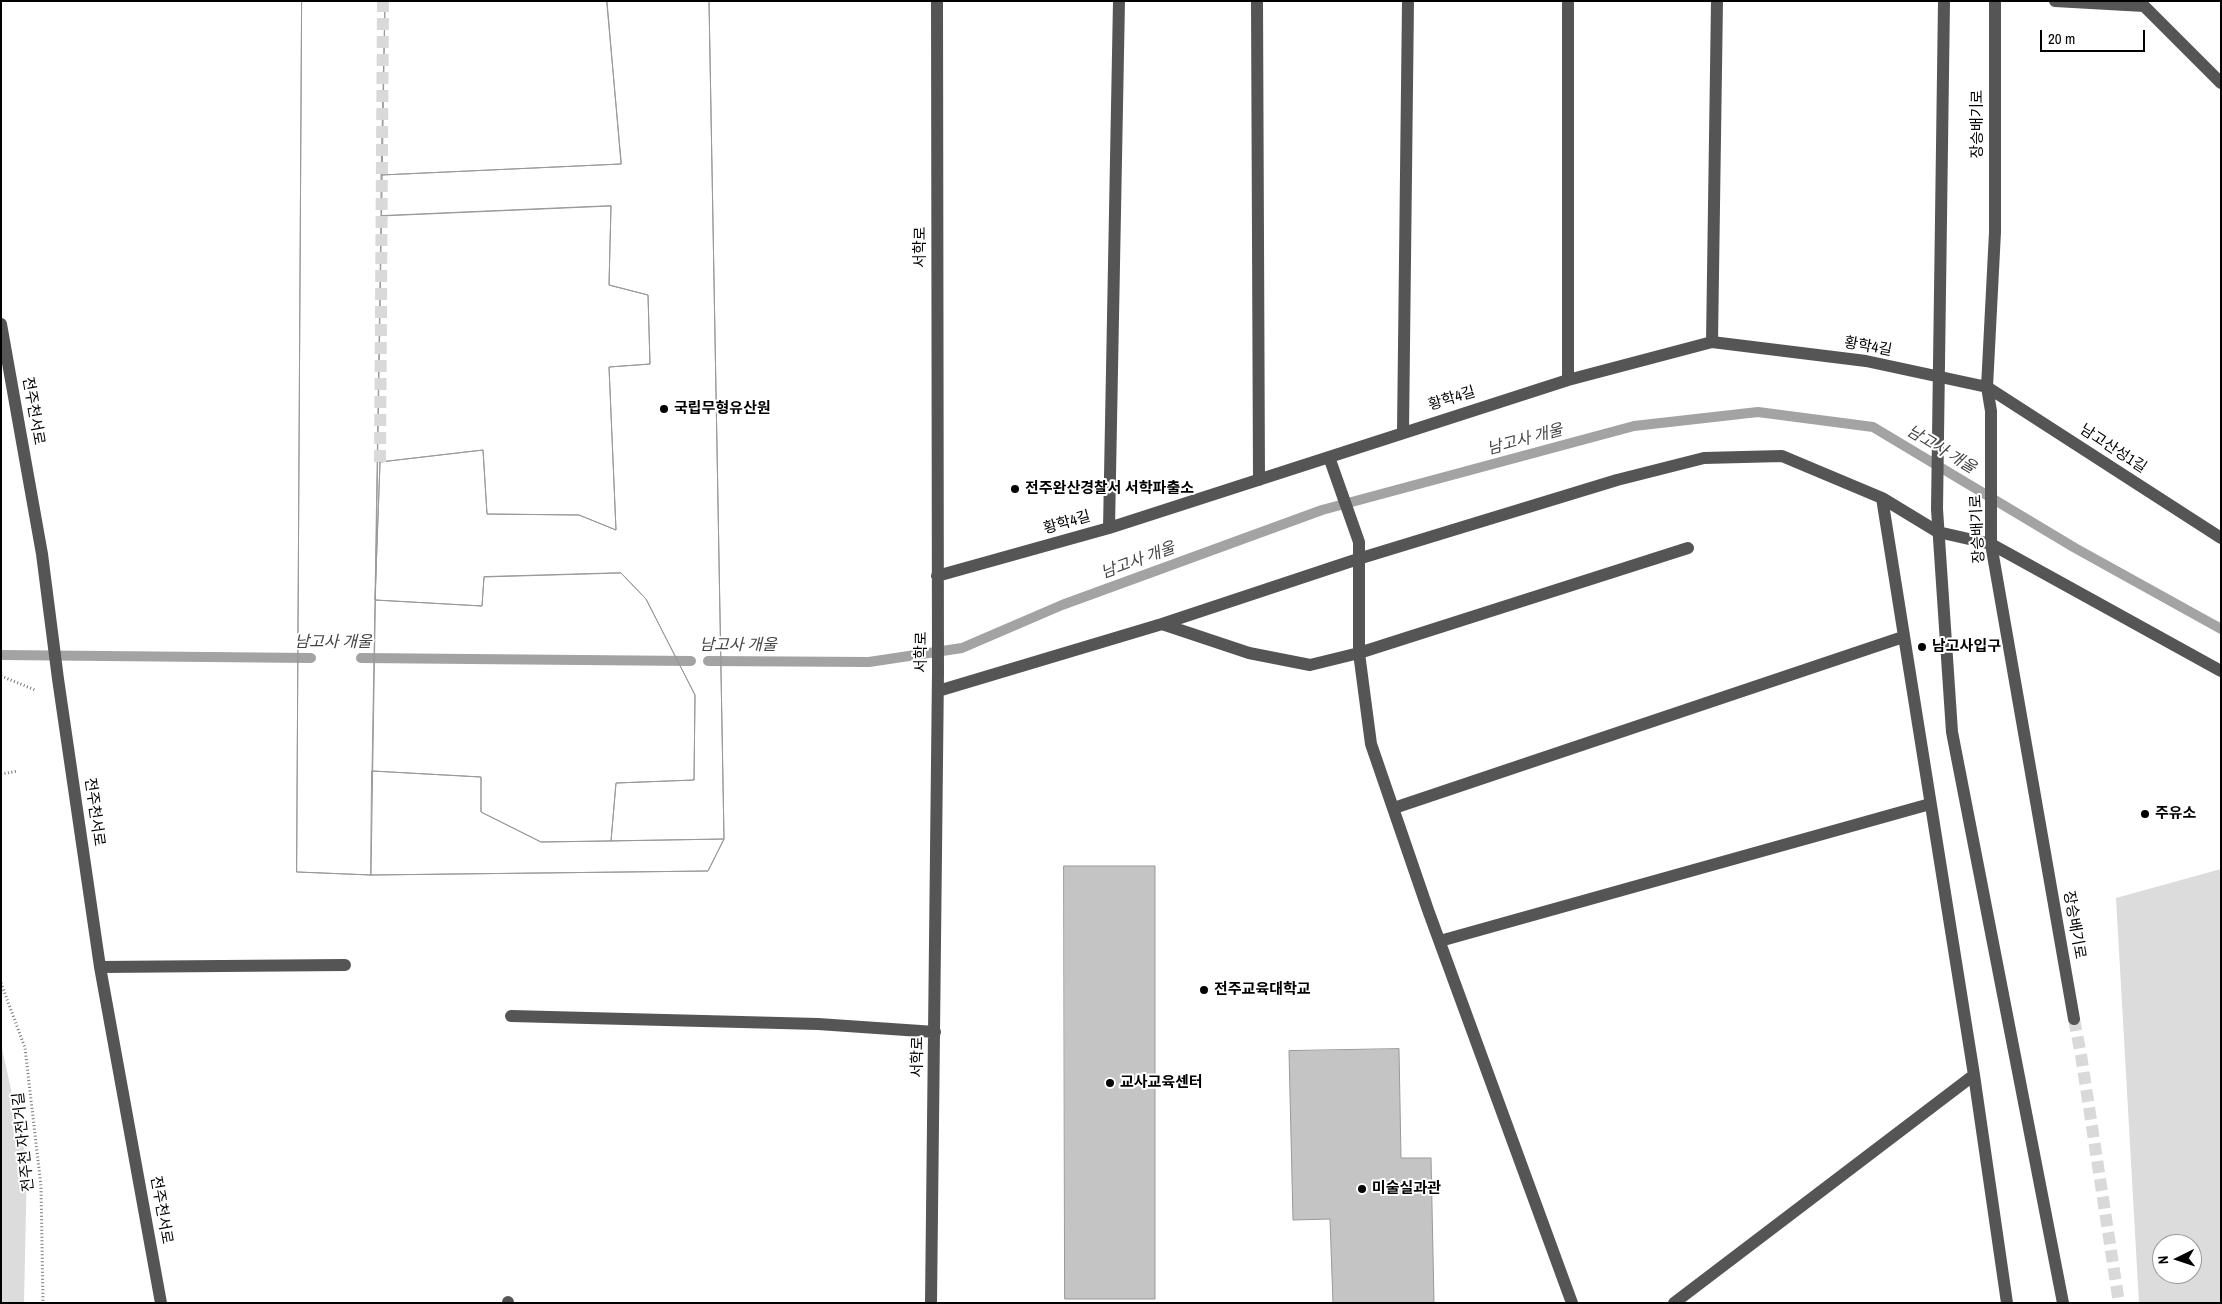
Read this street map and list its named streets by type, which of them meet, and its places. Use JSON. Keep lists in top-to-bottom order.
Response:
{
  "streets": {
    "street": [
      "장승배기로",
      "서학로",
      "황학4길",
      "전주천서로",
      "남고산성1길"
    ],
    "path": ["전주천 자전거길"]
  },
  "crossings": [
    ["장승배기로", "황학4길"],
    ["장승배기로", "남고산성1길"],
    ["서학로", "황학4길"],
    ["황학4길", "남고산성1길"]
  ],
  "water": ["남고사 개울"],
  "places": [
    "국립무형유산원",
    "전주완산경찰서 서학파출소",
    "남고사입구",
    "주유소",
    "전주교육대학교",
    "교사교육센터",
    "미술실과관"
  ],
  "scale_bar": "20 m",
  "north": "left"
}
